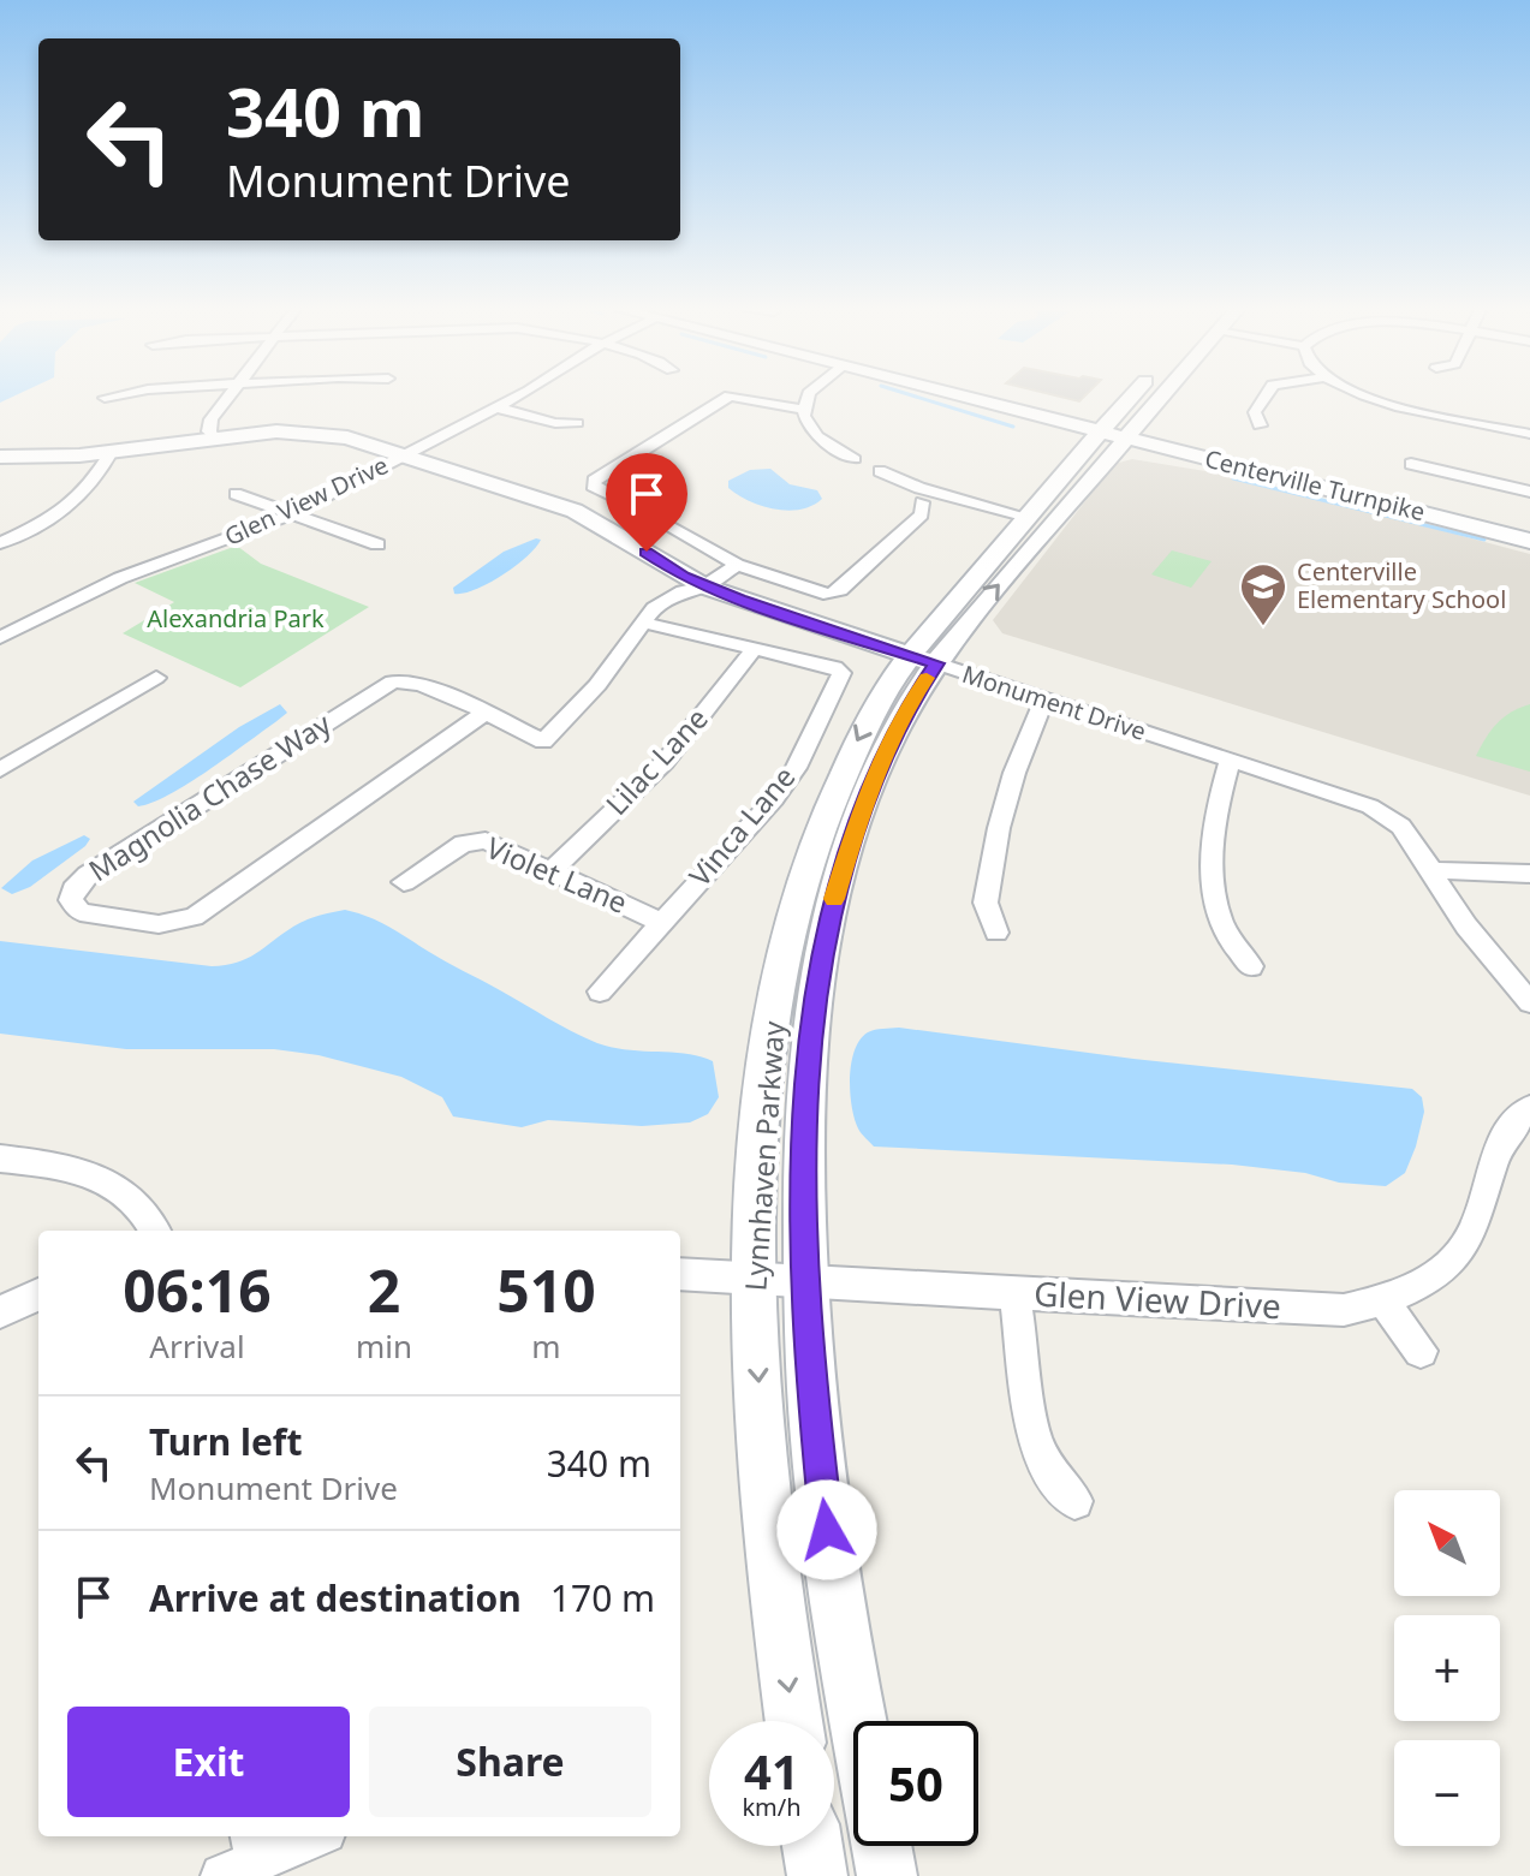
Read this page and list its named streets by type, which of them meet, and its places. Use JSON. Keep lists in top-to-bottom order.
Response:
{
  "streets": {
    "main road": ["Centerville Turnpike", "Monument Drive", "Lynnhaven Parkway"],
    "street": [
      "Glen View Drive",
      "Lilac Lane",
      "Magnolia Chase Way",
      "Vinca Lane",
      "Violet Lane"
    ]
  },
  "crossings": [
    ["Centerville Turnpike", "Lynnhaven Parkway"],
    ["Glen View Drive", "Monument Drive"],
    ["Glen View Drive", "Lynnhaven Parkway"],
    ["Monument Drive", "Lynnhaven Parkway"],
    ["Lilac Lane", "Vinca Lane"],
    ["Lilac Lane", "Violet Lane"],
    ["Magnolia Chase Way", "Vinca Lane"],
    ["Vinca Lane", "Violet Lane"]
  ],
  "parks": ["Alexandria Park"],
  "places": {
    "school or university": ["Centerville Elementary School"]
  },
  "north": "top left",
  "page": {
    "turn": ["340 m", "Monument Drive"],
    "eta": [
      "06:16",
      "Arrival",
      "2",
      "min",
      "510",
      "m"
    ],
    "list": [
      {
        "name": "Turn left",
        "note": "Monument Drive",
        "value": "340 m"
      },
      {
        "name": "Arrive at destination",
        "value": "170 m"
      }
    ],
    "map_buttons": ["+", "−"],
    "buttons": ["Exit", "Share"],
    "speed": "41 km/h",
    "limit": "50"
  }
}
